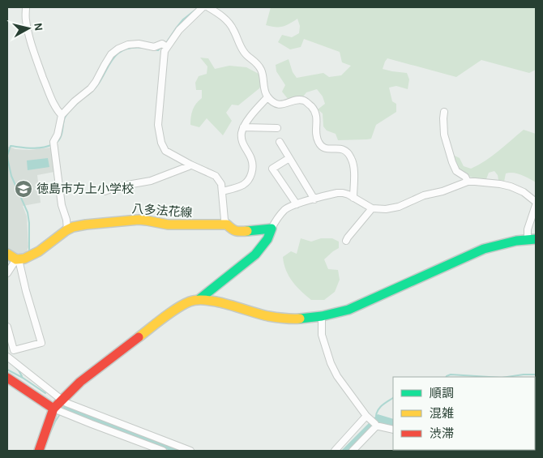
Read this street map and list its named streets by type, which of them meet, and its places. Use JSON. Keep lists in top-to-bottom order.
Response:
{
  "streets": {
    "main road": ["八多法花線"]
  },
  "places": {
    "school or university": ["徳島市方上小学校"]
  },
  "legend": ["順調", "混雑", "渋滞"],
  "north": "right"
}
